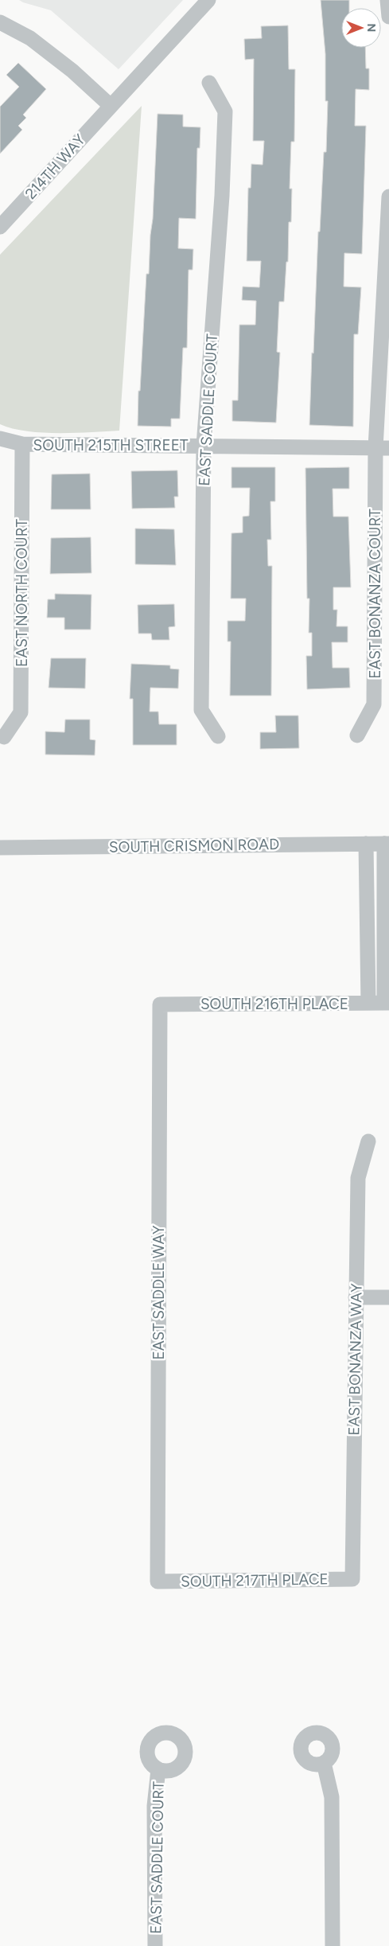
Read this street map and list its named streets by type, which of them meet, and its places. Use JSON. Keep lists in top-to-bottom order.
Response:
{
  "streets": {
    "street": [
      "214TH WAY",
      "EAST SADDLE COURT",
      "SOUTH 215TH STREET",
      "EAST NORTH COURT",
      "EAST BONANZA COURT",
      "SOUTH CRISMON ROAD",
      "SOUTH 216TH PLACE",
      "EAST SADDLE WAY",
      "EAST BONANZA WAY",
      "SOUTH 217TH PLACE"
    ]
  },
  "crossings": [
    ["EAST SADDLE COURT", "SOUTH 215TH STREET"],
    ["SOUTH 215TH STREET", "EAST NORTH COURT"],
    ["SOUTH 215TH STREET", "EAST BONANZA COURT"],
    ["SOUTH 216TH PLACE", "EAST SADDLE WAY"],
    ["EAST SADDLE WAY", "SOUTH 217TH PLACE"],
    ["EAST BONANZA WAY", "SOUTH 217TH PLACE"]
  ],
  "north": "right"
}
